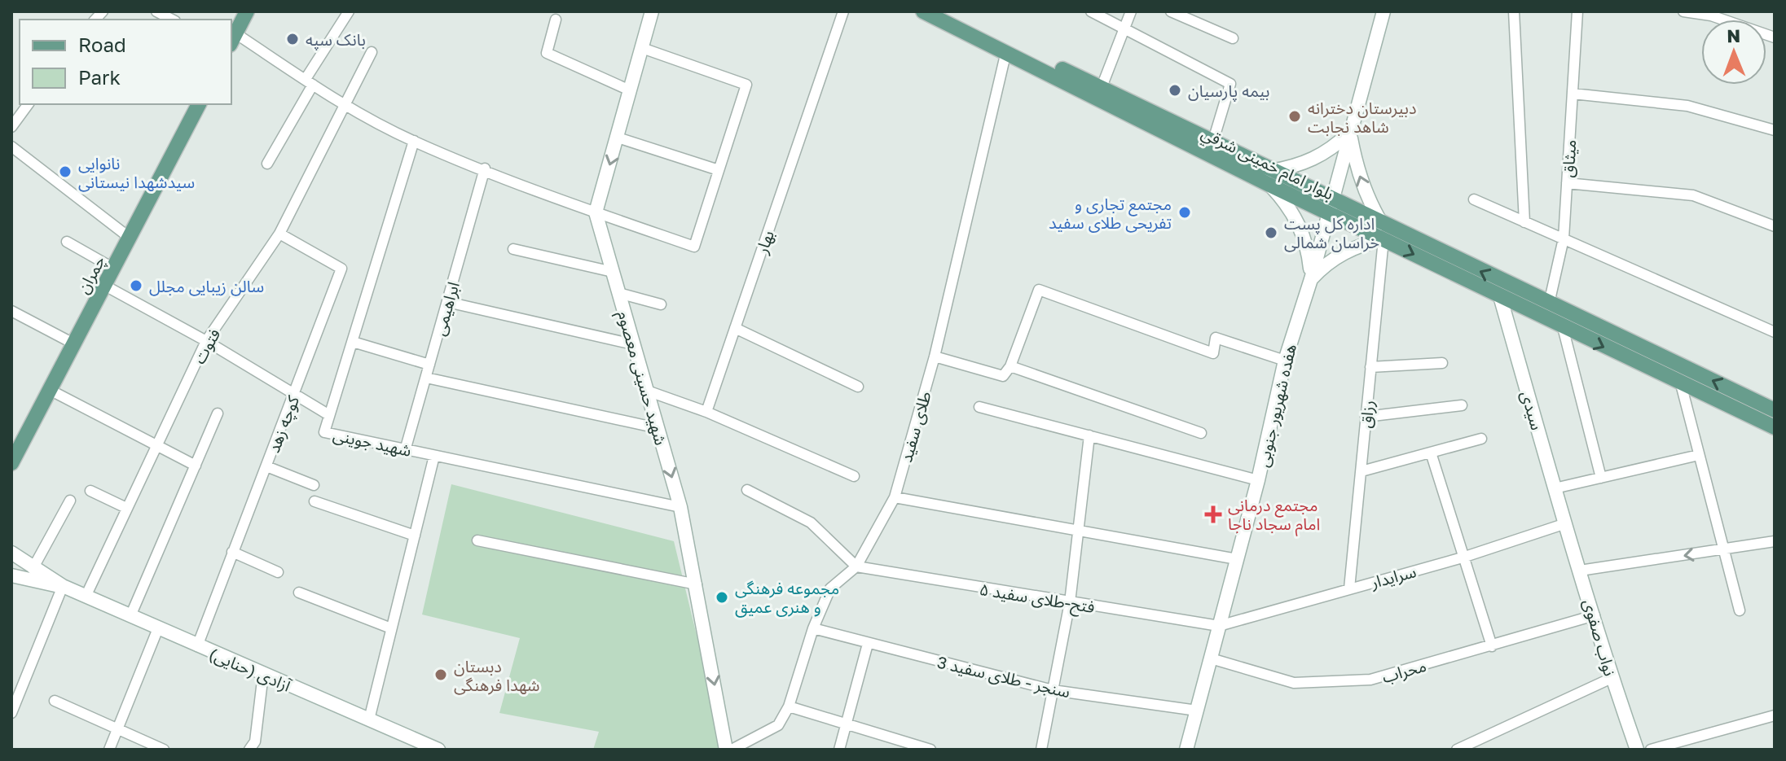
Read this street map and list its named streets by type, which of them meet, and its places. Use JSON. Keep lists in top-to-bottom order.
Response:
{
  "streets": {
    "main road": [
      "بلوار امام خمینی شرقي",
      "چمران",
      "شهید حسینی معصوم",
      "هفده شهریور جنوبی",
      "سیدی",
      "نواب صفوی",
      "آزادی (حنایی)"
    ],
    "street": [
      "میثاق",
      "بهار",
      "ابراهیمی",
      "فتوت",
      "رزاق",
      "کوچه زهد",
      "طلای سفید",
      "شهید جوینی",
      "سرایدار",
      "فتح-طلای سفید ۵",
      "محراب",
      "سنجر - طلای سفید 3"
    ]
  },
  "crossings": [
    ["میثاق", "بلوار امام خمینی شرقي"],
    ["بلوار امام خمینی شرقي", "هفده شهریور جنوبی"],
    ["بلوار امام خمینی شرقي", "سیدی"],
    ["بلوار امام خمینی شرقي", "رزاق"],
    ["بلوار امام خمینی شرقي", "طلای سفید"],
    ["ابراهیمی", "شهید جوینی"],
    ["فتوت", "کوچه زهد"],
    ["فتوت", "آزادی (حنایی)"],
    ["شهید حسینی معصوم", "شهید جوینی"],
    ["هفده شهریور جنوبی", "سرایدار"],
    ["هفده شهریور جنوبی", "فتح-طلای سفید ۵"],
    ["هفده شهریور جنوبی", "محراب"],
    ["هفده شهریور جنوبی", "سنجر - طلای سفید 3"],
    ["سیدی", "سرایدار"],
    ["سیدی", "نواب صفوی"],
    ["رزاق", "سرایدار"],
    ["کوچه زهد", "آزادی (حنایی)"],
    ["طلای سفید", "فتح-طلای سفید ۵"],
    ["طلای سفید", "سنجر - طلای سفید 3"],
    ["سرایدار", "فتح-طلای سفید ۵"],
    ["سرایدار", "نواب صفوی"],
    ["نواب صفوی", "محراب"]
  ],
  "one_way": ["شهید حسینی معصوم"],
  "places": {
    "other": [
      "بانک سپه",
      "بیمه پارسیان",
      "دبیرستان دخترانه شاهد نجابت",
      "نانوایی سیدشهدا نیستانی",
      "مجتمع تجاری و تفریحی طلای سفید",
      "اداره کل پست خراسان شمالی",
      "سالن زیبایی مجلل",
      "مجموعه فرهنگی و هنری عمیق",
      "دبستان شهدا فرهنگی"
    ],
    "health": ["مجتمع درمانی امام سجاد ناجا"]
  },
  "legend": ["Road", "Park"],
  "north": "top"
}
